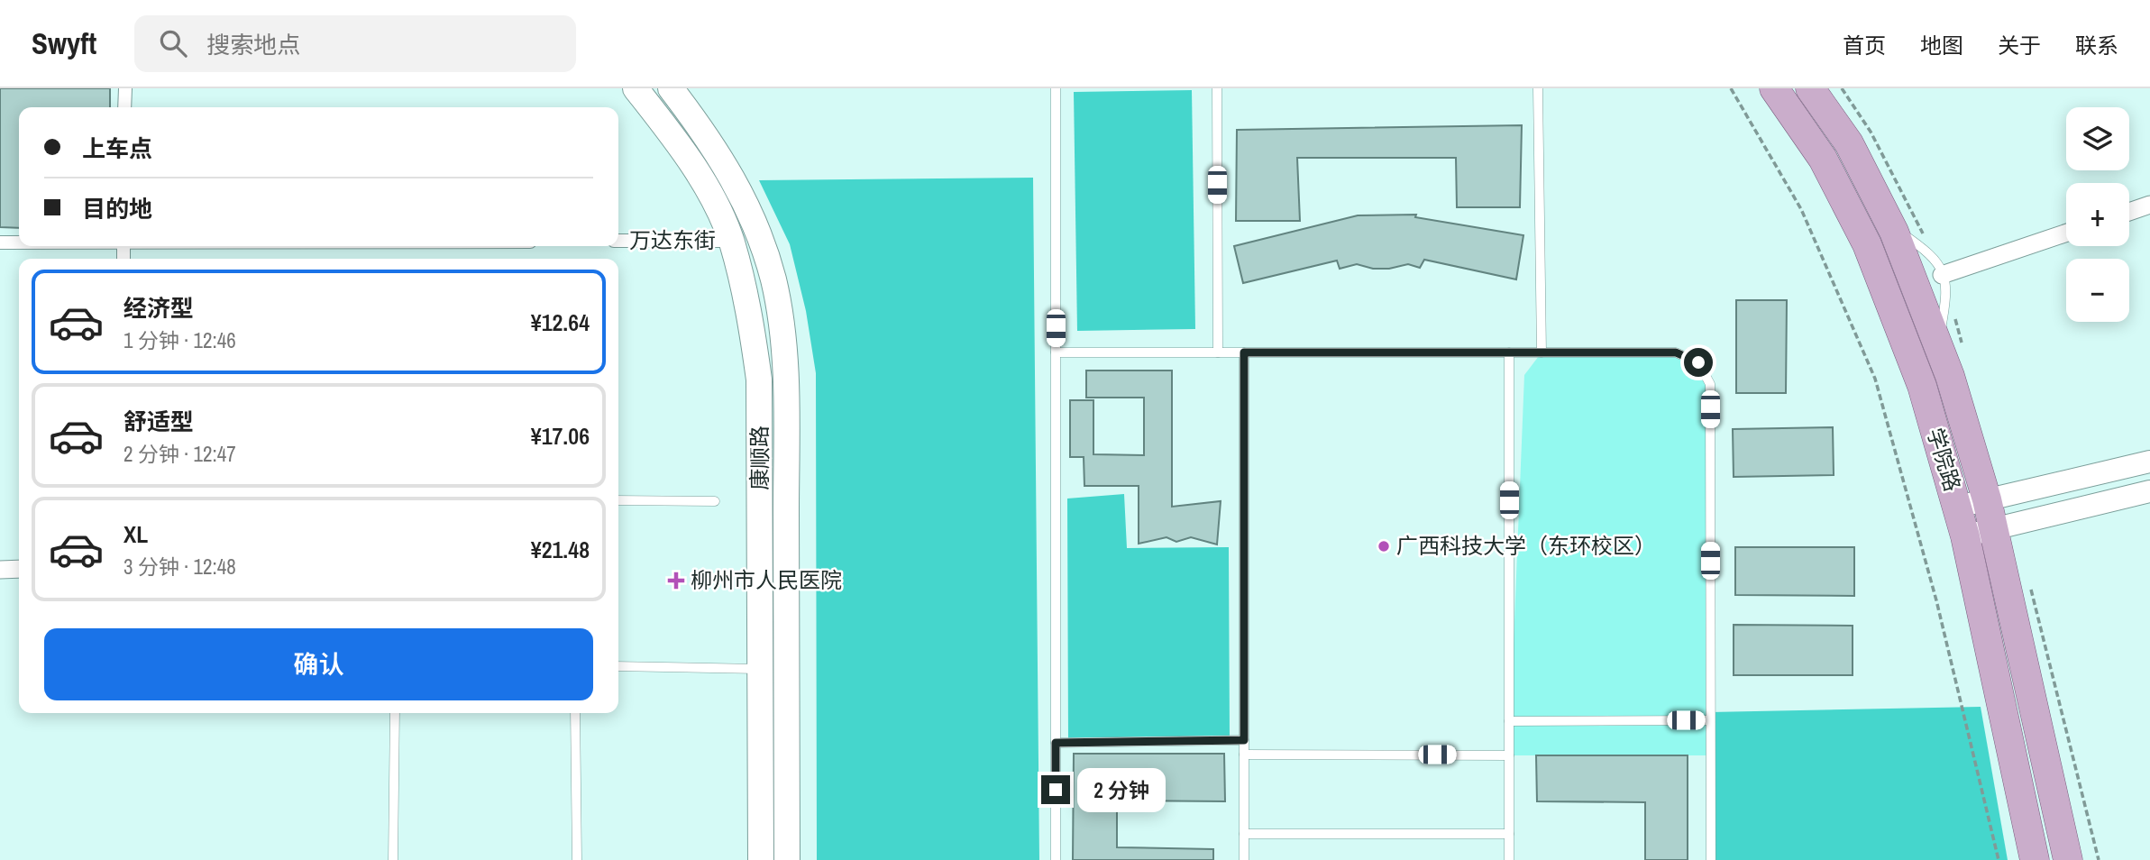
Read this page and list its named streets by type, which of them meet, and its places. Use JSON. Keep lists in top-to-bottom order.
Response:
{
  "streets": {
    "main road": ["康顺路", "学院路"],
    "street": ["万达东街"]
  },
  "crossings": [
    ["万达东街", "康顺路"]
  ],
  "places": {
    "other": ["广西科技大学（东环校区）"],
    "health": ["柳州市人民医院"]
  },
  "page": {
    "header": "Swyft",
    "search": "搜索地点",
    "nav": [
      "首页",
      "地图",
      "关于",
      "联系"
    ],
    "map_buttons": ["+", "−"],
    "banner": ["上车点", "目的地"],
    "list": [
      {
        "name": "经济型",
        "note": "1 分钟 · 12:46",
        "value": "¥12.64"
      },
      {
        "name": "舒适型",
        "note": "2 分钟 · 12:47",
        "value": "¥17.06"
      },
      {
        "name": "XL",
        "note": "3 分钟 · 12:48",
        "value": "¥21.48"
      }
    ],
    "buttons": "确认",
    "bubble": "2 分钟"
  }
}
